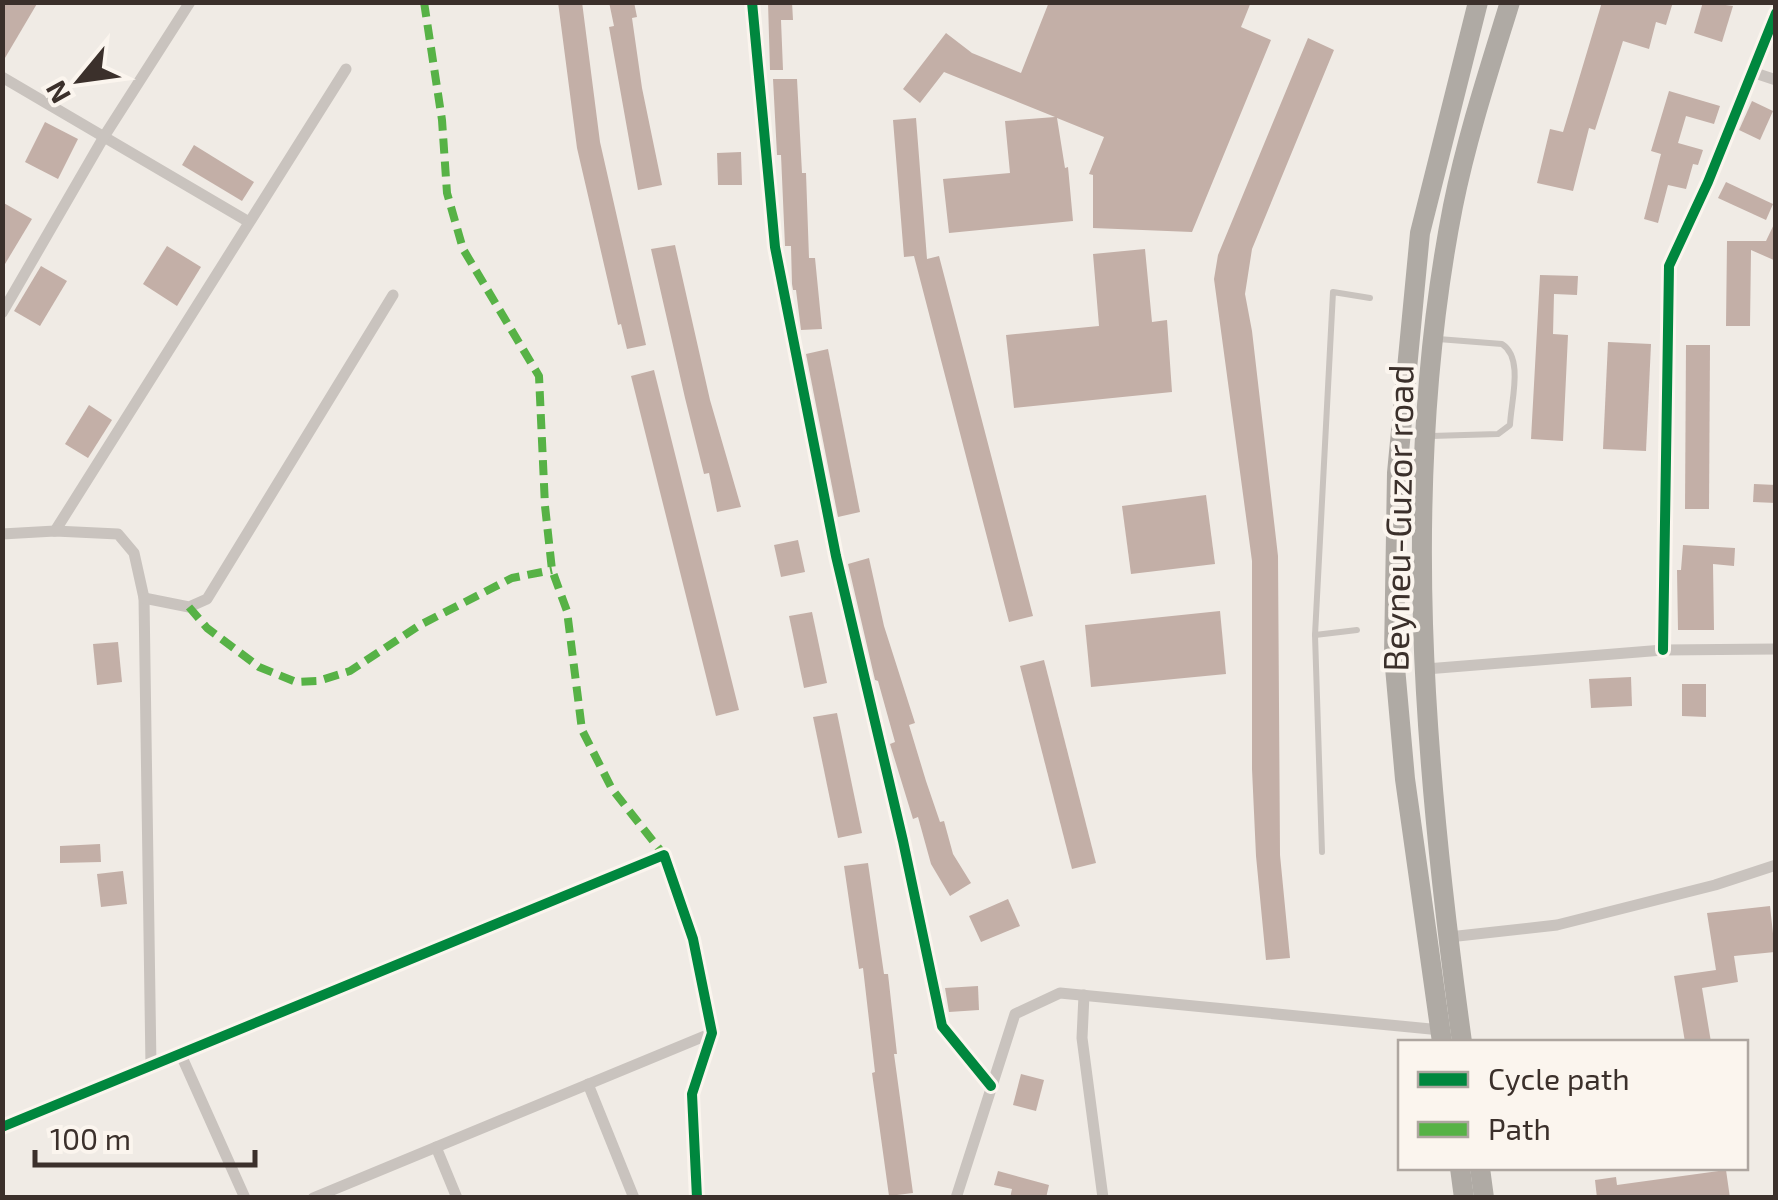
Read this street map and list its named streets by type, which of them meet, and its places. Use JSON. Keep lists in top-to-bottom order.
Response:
{
  "streets": {
    "highway": ["Beyneu-Guzor road"]
  },
  "legend": ["Cycle path", "Path"],
  "scale_bar": "100 m",
  "north": "bottom left"
}
